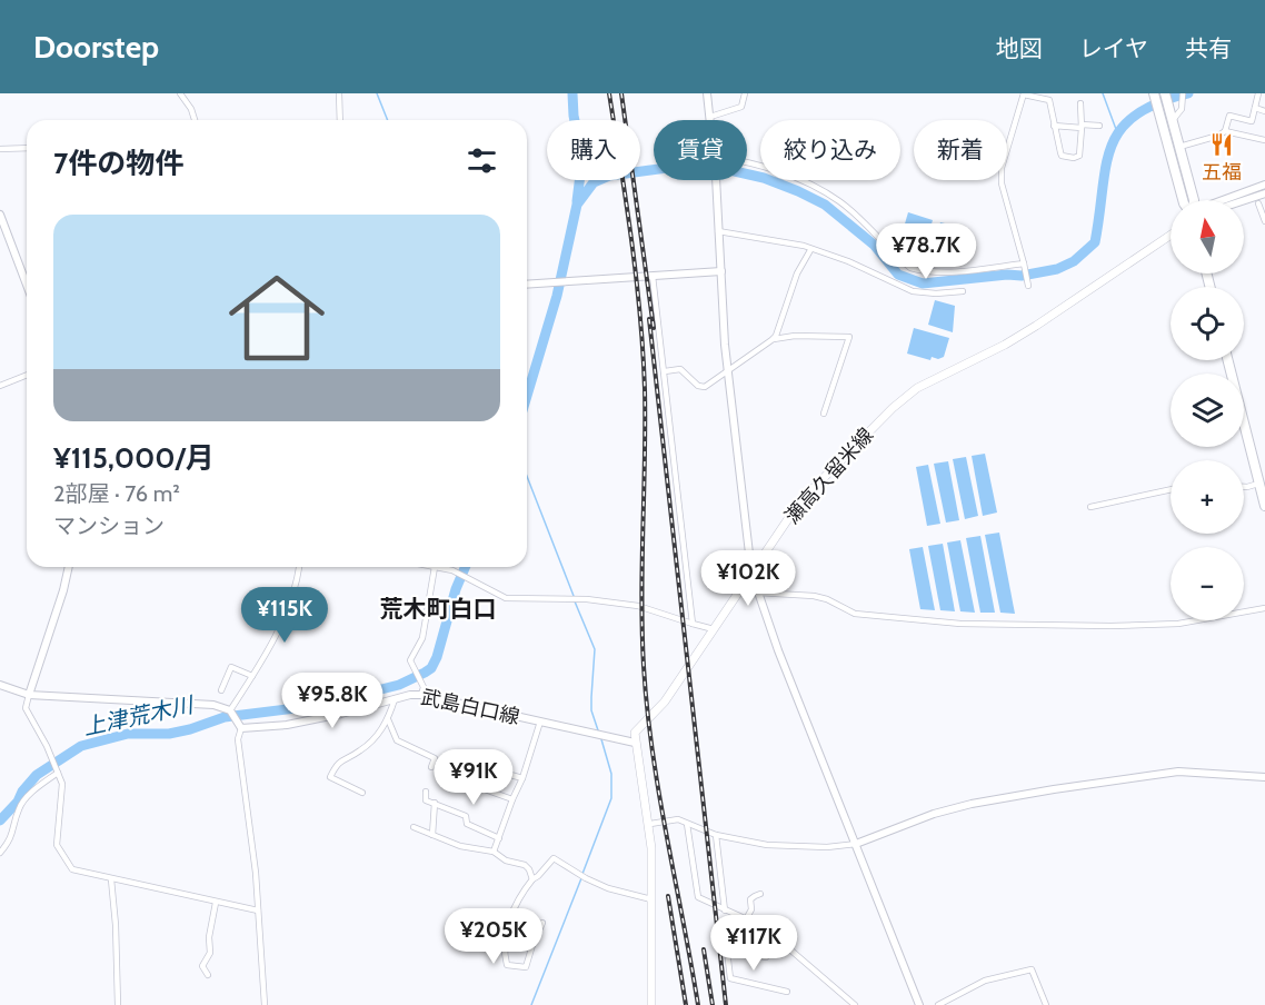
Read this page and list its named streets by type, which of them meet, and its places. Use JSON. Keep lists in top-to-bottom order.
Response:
{
  "streets": {
    "main road": ["瀬高久留米線"],
    "street": ["武島白口線"]
  },
  "crossings": [
    ["瀬高久留米線", "武島白口線"]
  ],
  "districts": ["荒木町白口"],
  "water": ["上津荒木川"],
  "places": {
    "restaurant": ["五福"]
  },
  "north": "top",
  "page": {
    "header": "Doorstep",
    "nav": ["地図", "レイヤ", "共有"],
    "chip": [
      "購入",
      "賃貸",
      "絞り込み",
      "新着"
    ],
    "heading": "7件の物件",
    "map_buttons": ["+", "−"],
    "list": [
      {
        "name": "¥115,000/月",
        "note": "2部屋 · 76 m² · マンション"
      }
    ],
    "price": [
      "¥78.7K",
      "¥102K",
      "¥115K",
      "¥95.8K",
      "¥91K",
      "¥205K",
      "¥117K"
    ]
  }
}
